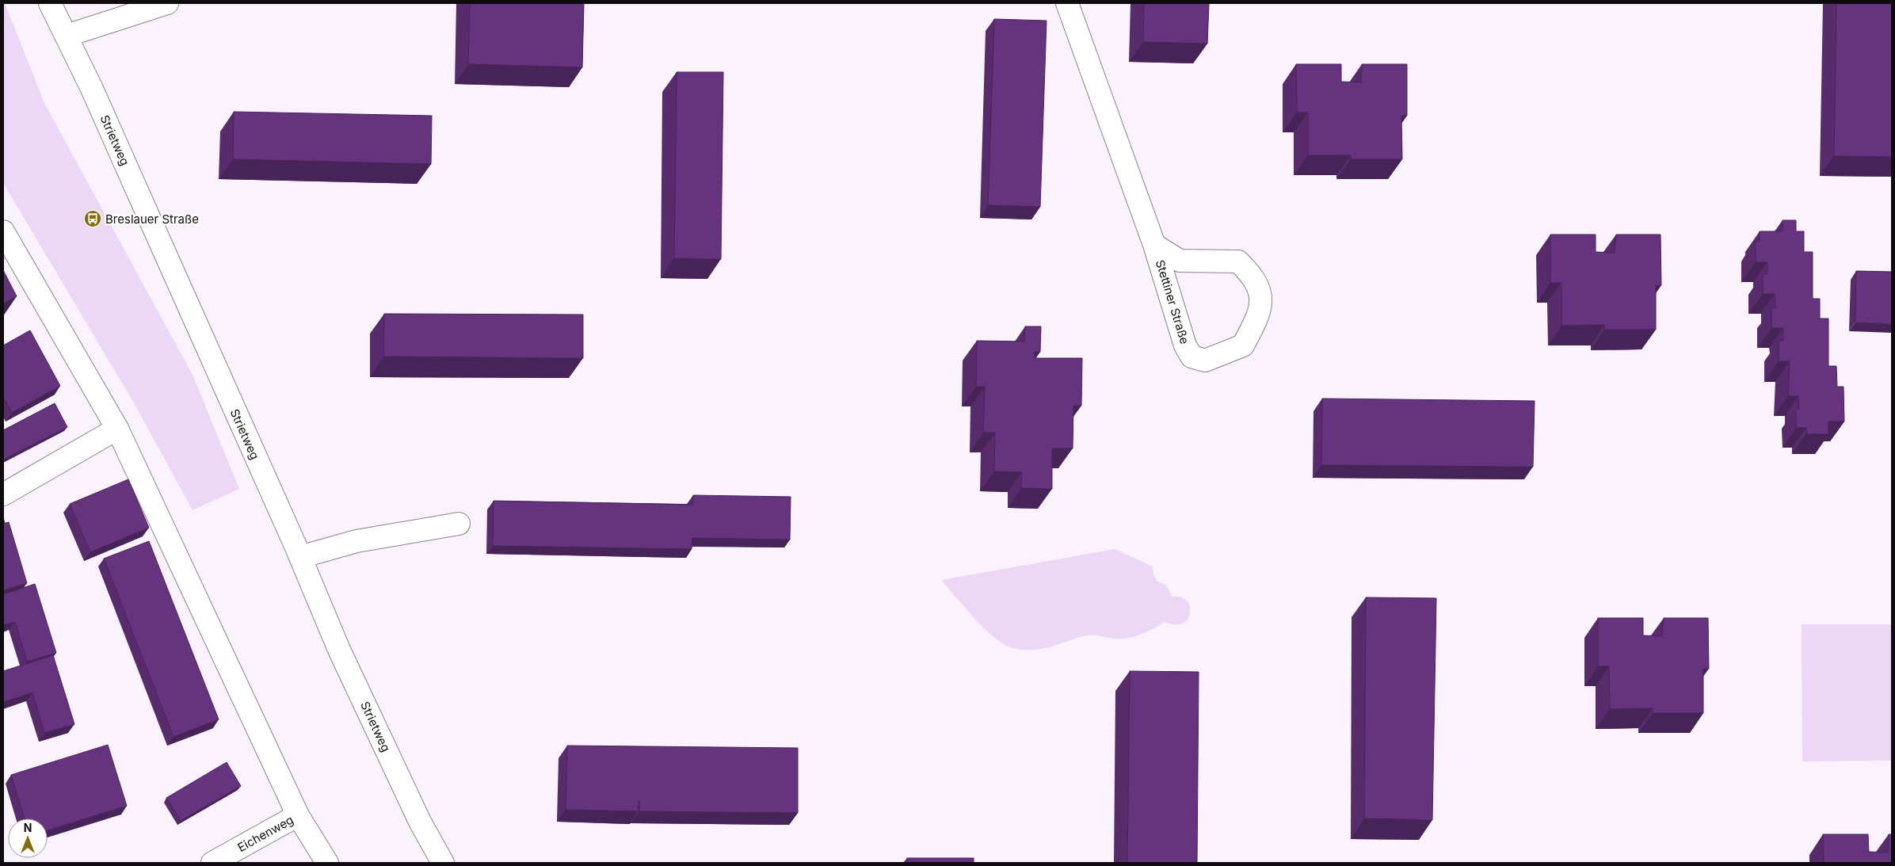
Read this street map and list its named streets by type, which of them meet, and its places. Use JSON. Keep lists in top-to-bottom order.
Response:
{
  "streets": {
    "street": ["Strietweg", "Stettiner Straße", "Eichenweg"]
  },
  "places": {
    "bus stop": ["Breslauer Straße"]
  },
  "north": "top"
}
